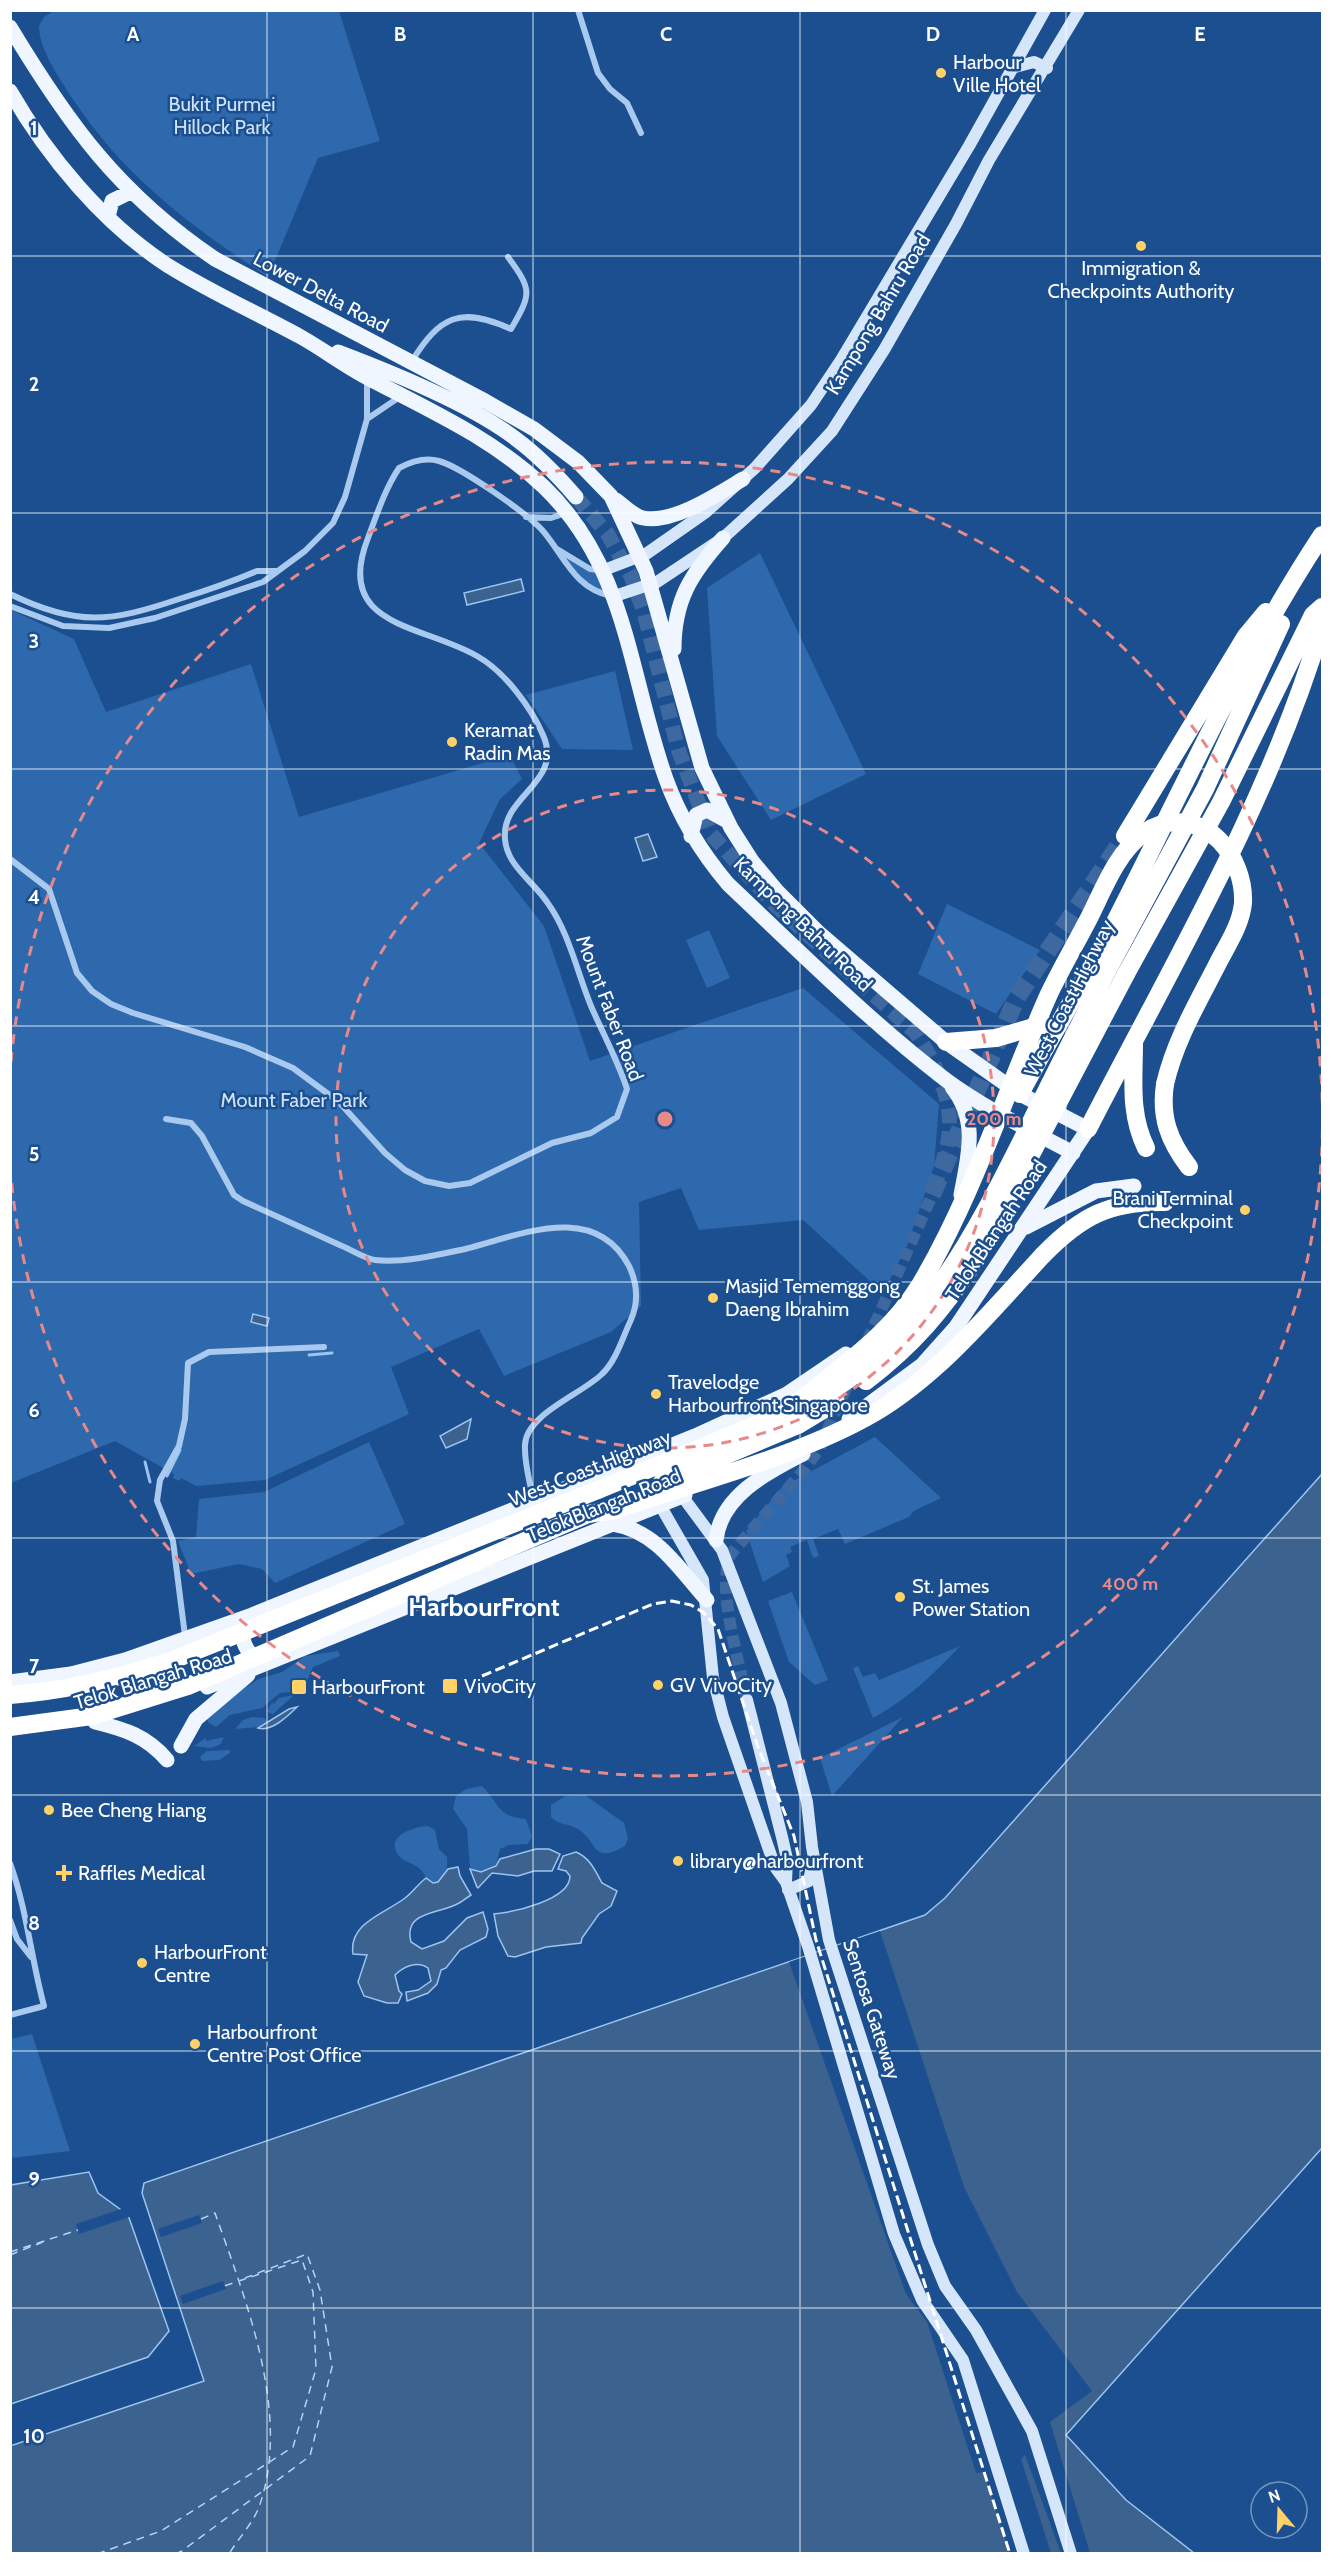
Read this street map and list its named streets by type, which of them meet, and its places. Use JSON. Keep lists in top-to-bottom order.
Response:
{
  "streets": {
    "highway": ["West Coast Highway"],
    "main road": [
      "Lower Delta Road",
      "Kampong Bahru Road",
      "Telok Blangah Road",
      "Sentosa Gateway"
    ],
    "street": ["Mount Faber Road"]
  },
  "crossings": [
    ["Lower Delta Road", "Kampong Bahru Road"],
    ["Kampong Bahru Road", "Mount Faber Road"],
    ["Kampong Bahru Road", "Telok Blangah Road"],
    ["Telok Blangah Road", "Sentosa Gateway"]
  ],
  "districts": ["HarbourFront"],
  "parks": ["Bukit Purmei Hillock Park", "Mount Faber Park"],
  "places": {
    "other": [
      "Harbour Ville Hotel",
      "Immigration & Checkpoints Authority",
      "Keramat Radin Mas",
      "Brani Terminal Checkpoint",
      "Masjid Tememggong Daeng Ibrahim",
      "Travelodge Harbourfront Singapore",
      "St. James Power Station",
      "GV VivoCity",
      "Bee Cheng Hiang",
      "library@harbourfront",
      "HarbourFront Centre",
      "Harbourfront Centre Post Office"
    ],
    "transit": ["VivoCity", "HarbourFront"],
    "health": ["Raffles Medical"]
  },
  "north": "top",
  "grid": {
    "columns": [
      "A",
      "B",
      "C",
      "D",
      "E"
    ],
    "rows": [
      "1",
      "2",
      "3",
      "4",
      "5",
      "6",
      "7",
      "8",
      "9",
      "10"
    ]
  },
  "rings": ["200 m", "400 m"]
}
